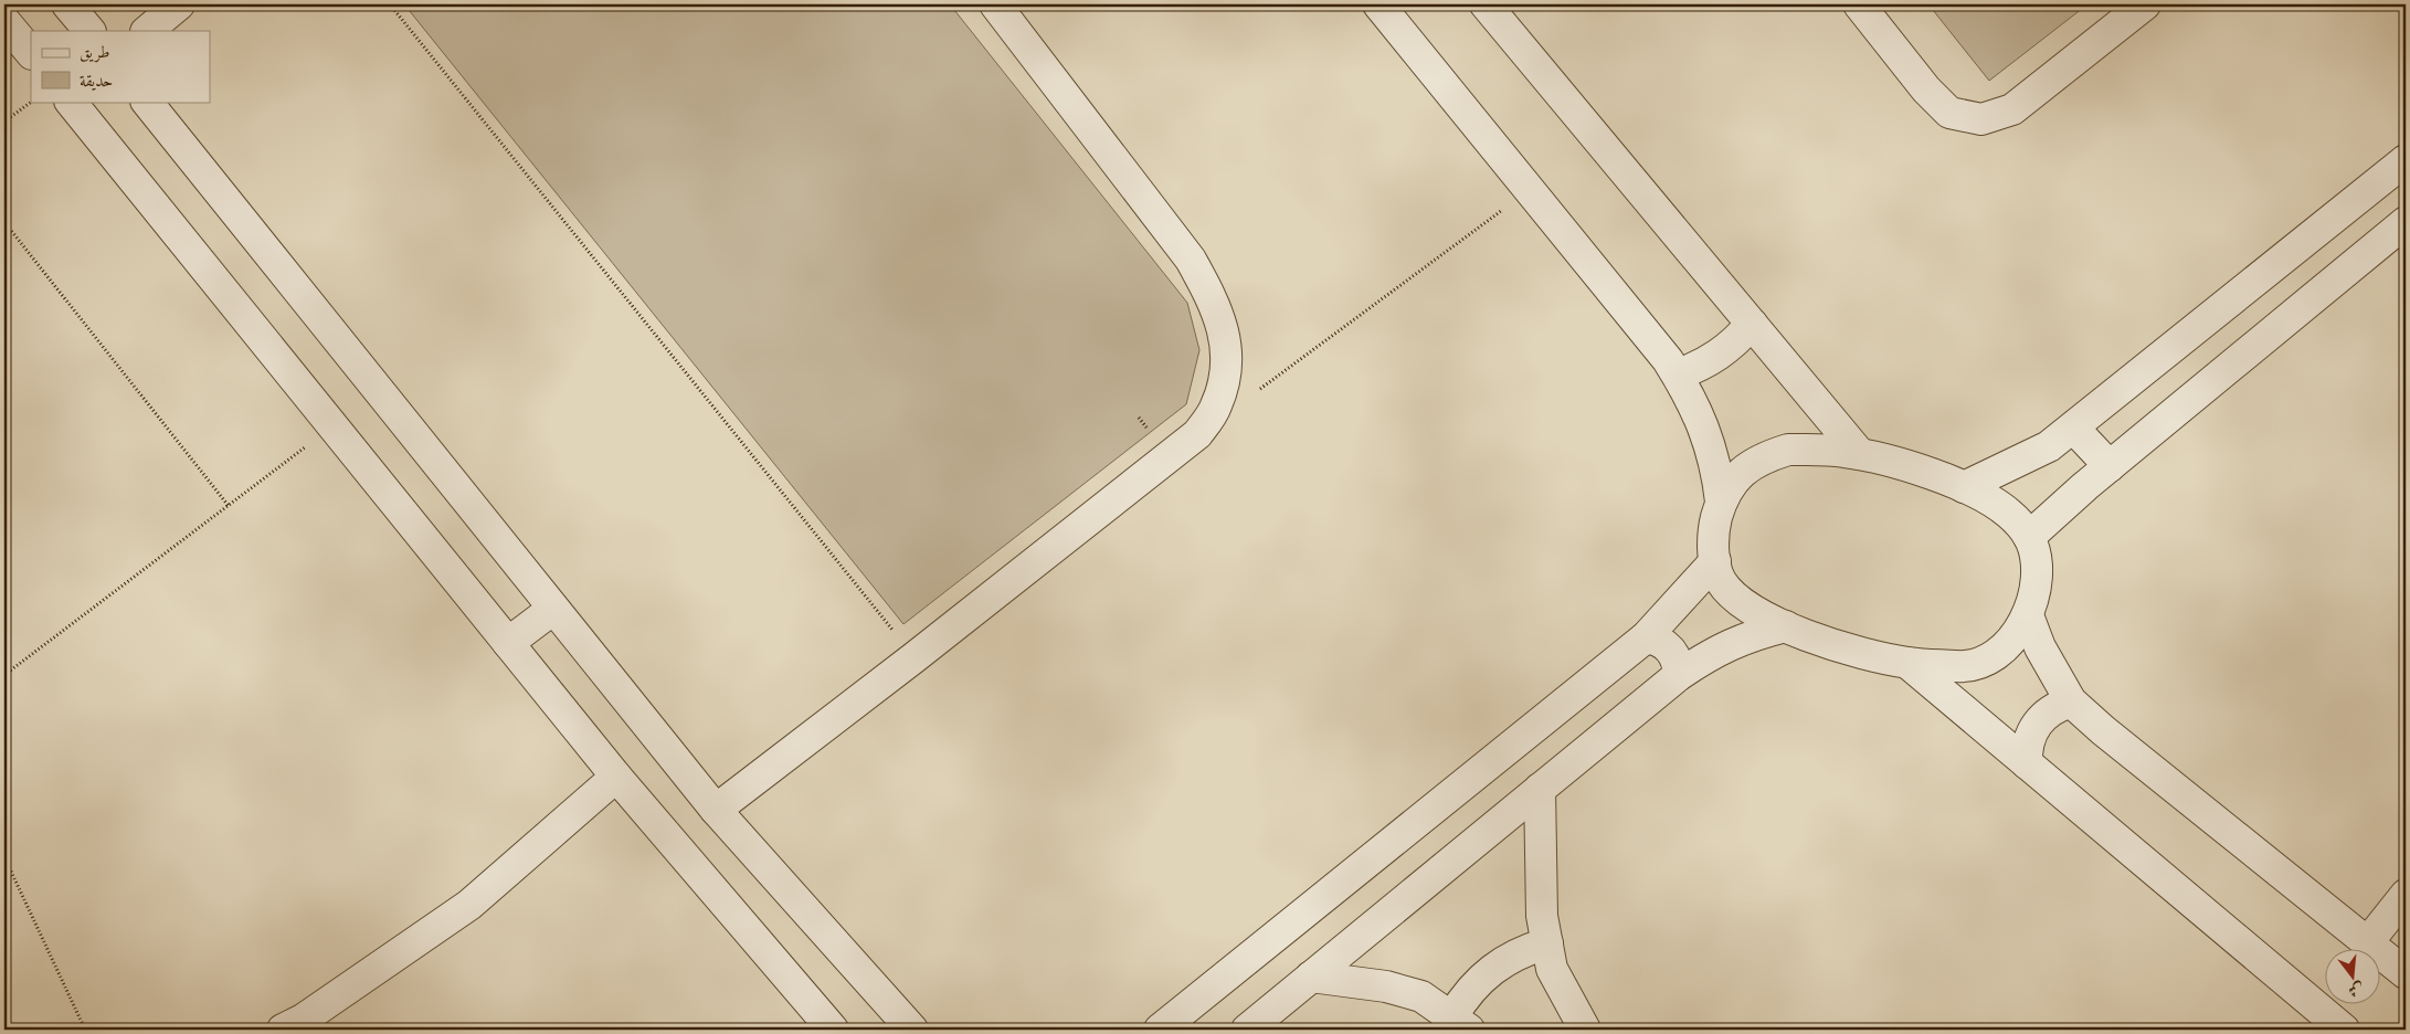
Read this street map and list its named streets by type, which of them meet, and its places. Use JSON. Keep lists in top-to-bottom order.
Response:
{
  "legend": ["طريق", "حديقة"],
  "north": "bottom"
}
